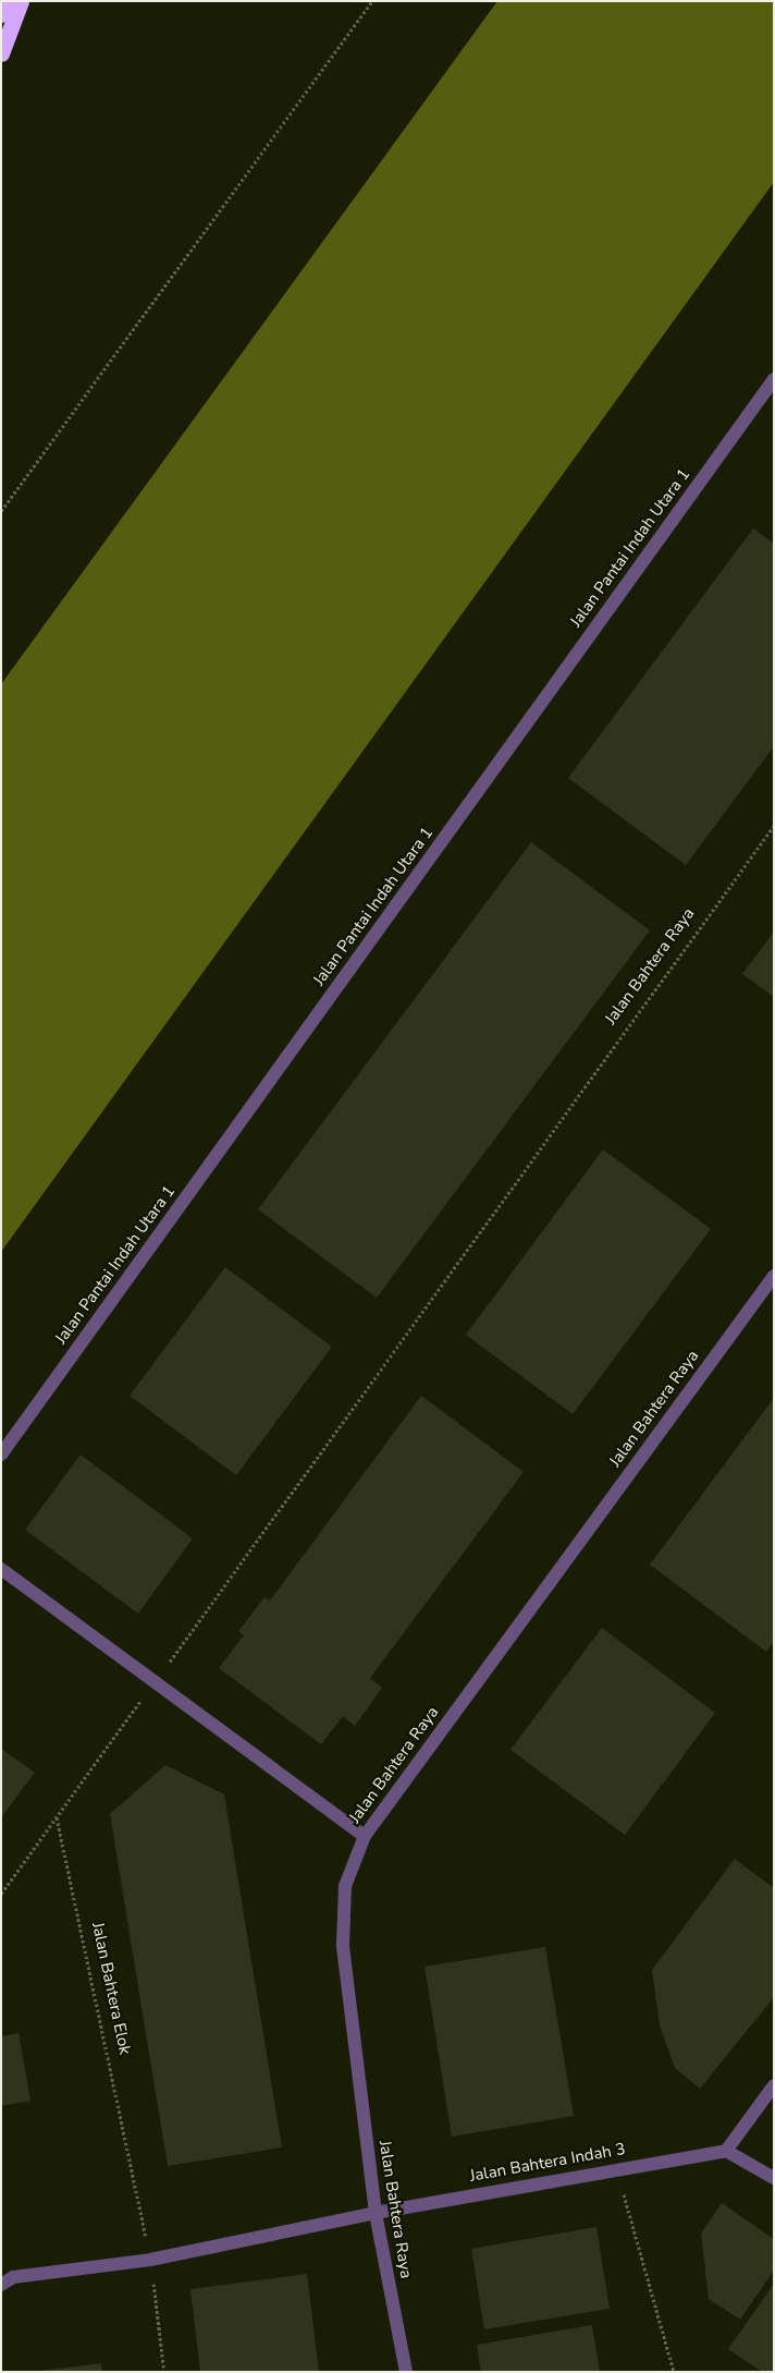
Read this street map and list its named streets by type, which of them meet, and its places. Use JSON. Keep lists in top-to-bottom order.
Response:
{
  "streets": {
    "street": ["Jalan Pantai Indah Utara 1", "Jalan Bahtera Raya", "Jalan Bahtera Indah 3"],
    "path": ["Jalan Bahtera Elok"]
  },
  "crossings": [
    ["Jalan Bahtera Raya", "Jalan Bahtera Elok"],
    ["Jalan Bahtera Raya", "Jalan Bahtera Indah 3"]
  ]
}
